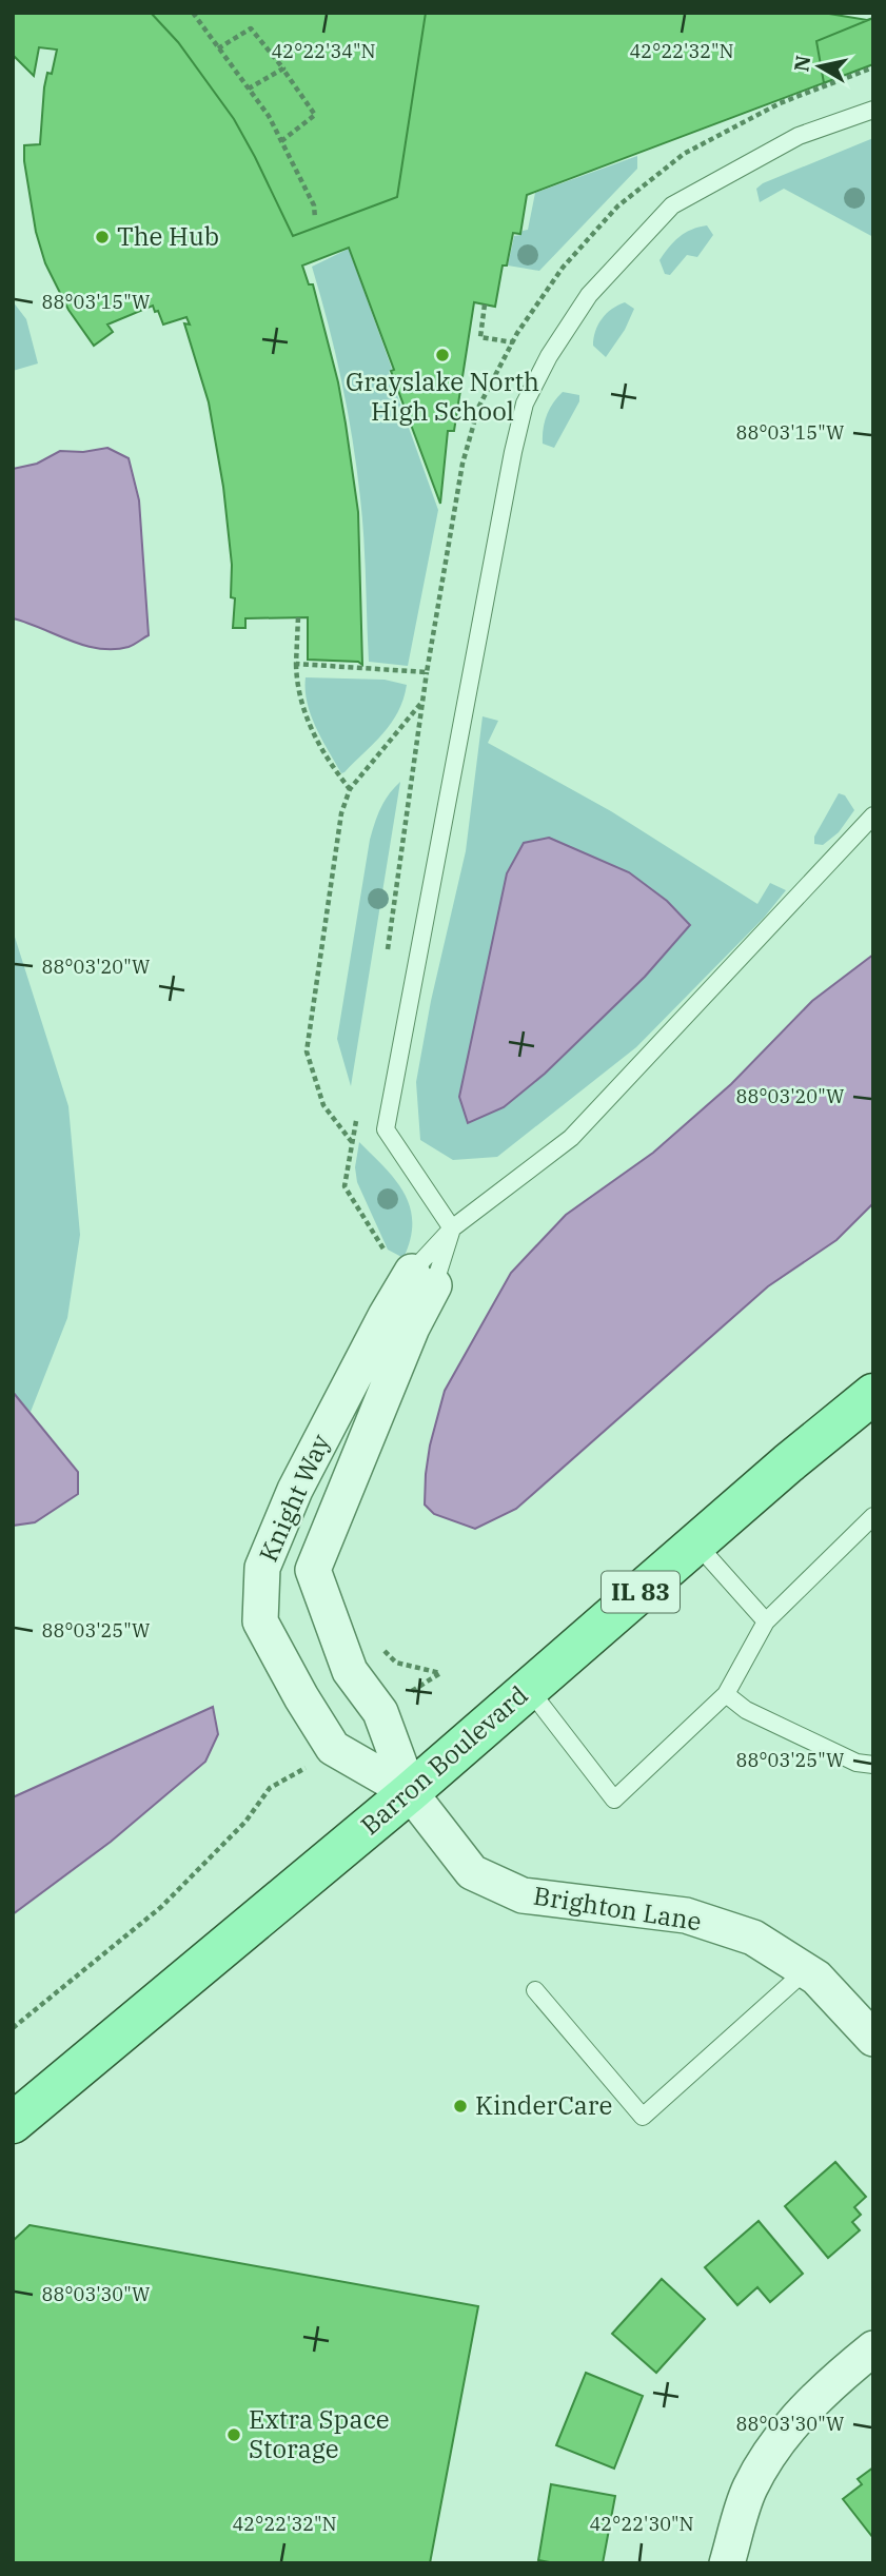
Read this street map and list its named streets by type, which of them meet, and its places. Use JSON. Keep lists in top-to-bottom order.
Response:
{
  "streets": {
    "main road": ["IL 83", "Barron Boulevard"],
    "street": ["Knight Way", "Brighton Lane"]
  },
  "crossings": [
    ["Knight Way", "Barron Boulevard"],
    ["Knight Way", "Brighton Lane"],
    ["Barron Boulevard", "Brighton Lane"]
  ],
  "places": [
    "The Hub",
    "Grayslake North High School",
    "KinderCare",
    "Extra Space Storage"
  ],
  "north": "left",
  "coordinates": [
    "42°22'32\"N",
    "42°22'34\"N",
    "88°03'15\"W",
    "88°03'20\"W",
    "88°03'25\"W",
    "88°03'30\"W",
    "42°22'30\"N"
  ]
}
